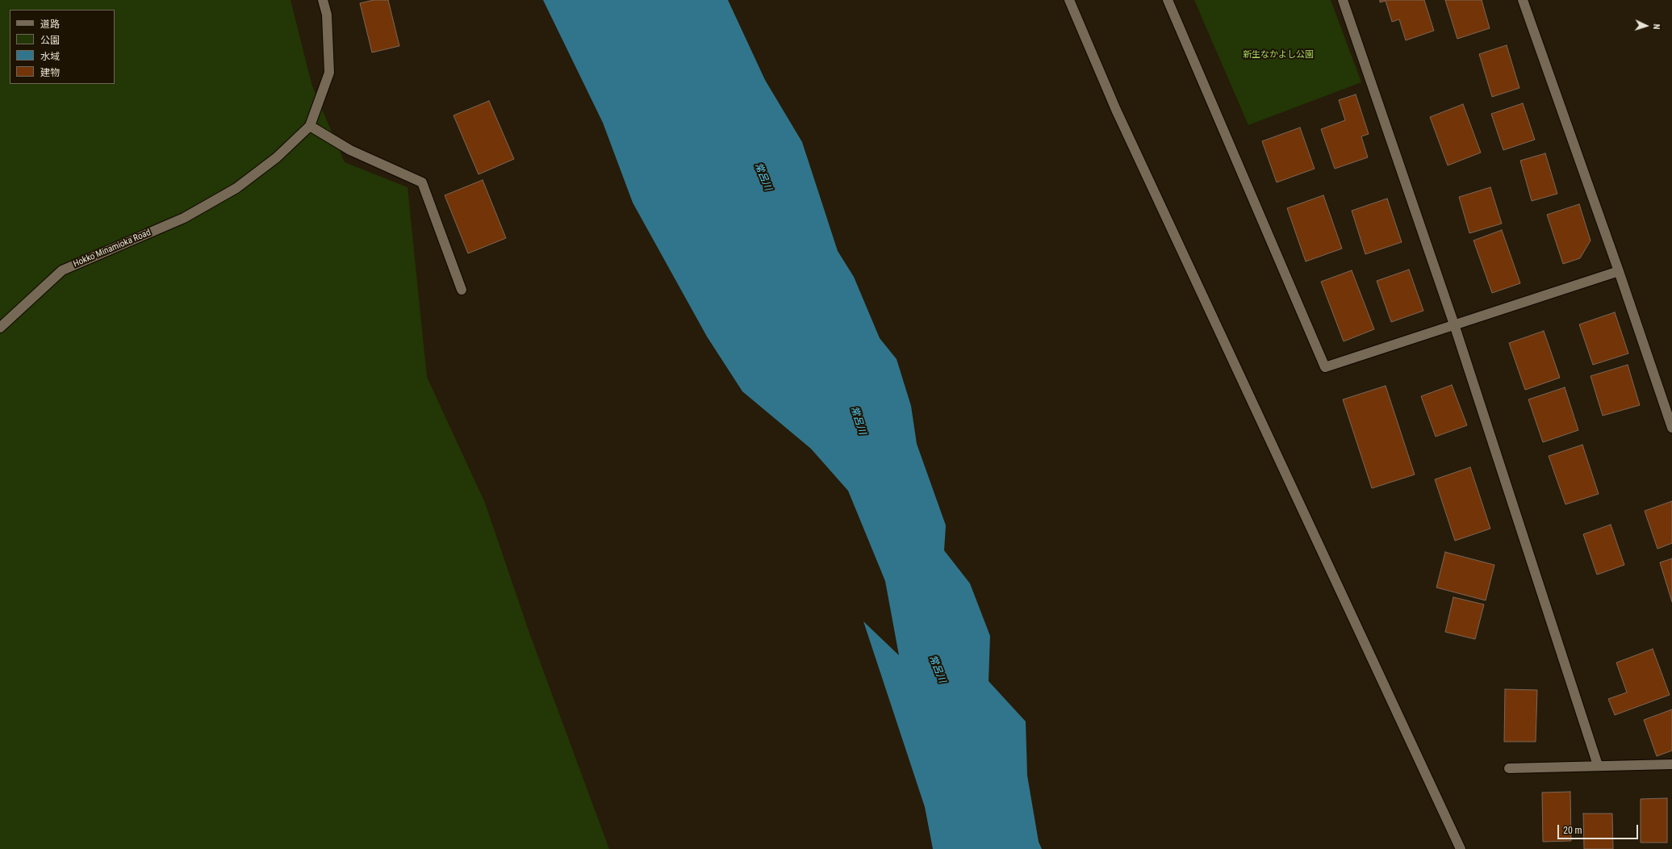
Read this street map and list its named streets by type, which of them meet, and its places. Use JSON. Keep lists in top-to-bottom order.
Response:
{
  "streets": {
    "street": ["Hokko Minamioka Road"]
  },
  "water": ["常呂川"],
  "parks": ["新生なかよし公園"],
  "legend": [
    "道路",
    "公園",
    "水域",
    "建物"
  ],
  "scale_bar": "20 m",
  "north": "right"
}
